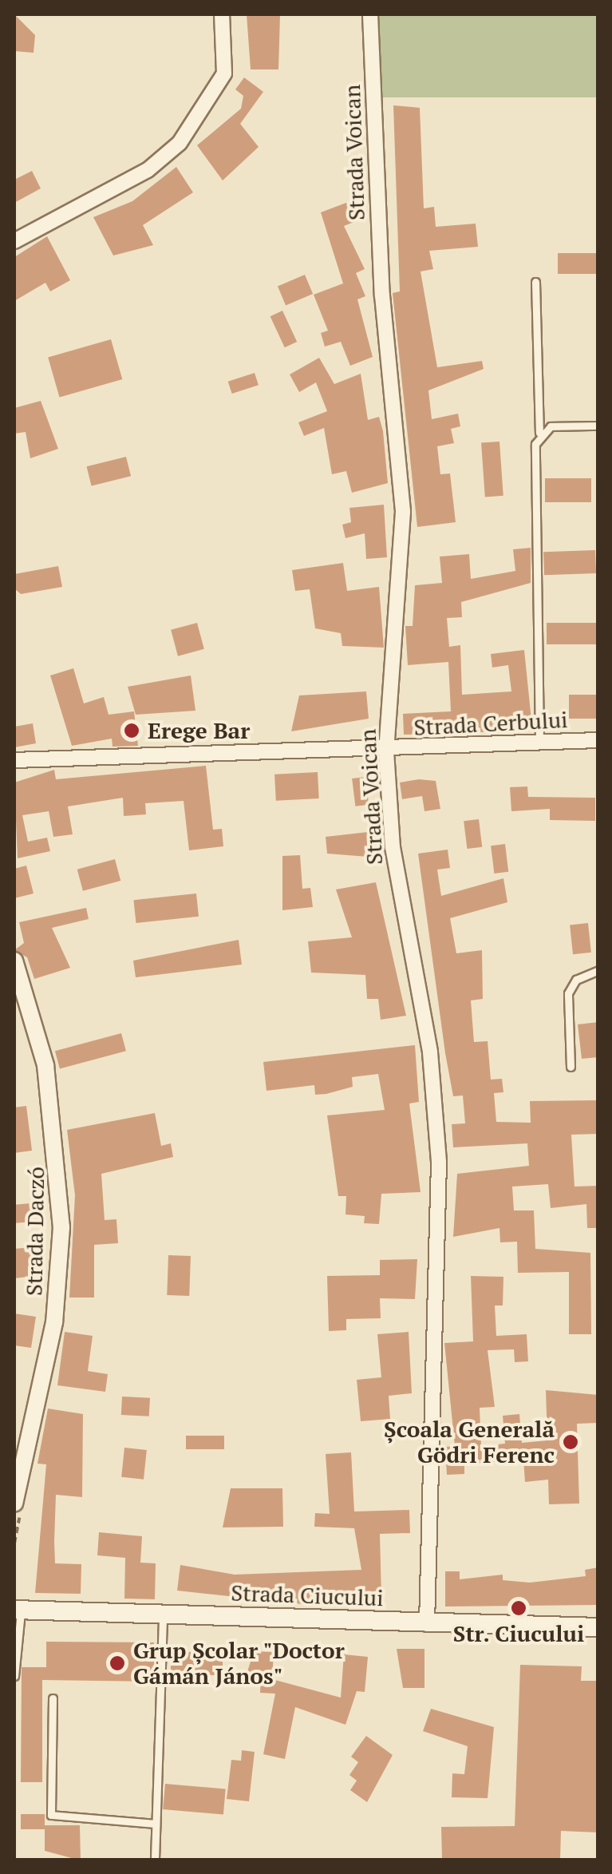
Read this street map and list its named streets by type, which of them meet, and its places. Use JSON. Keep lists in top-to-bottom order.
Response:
{
  "streets": {
    "main road": ["Strada Ciucului"],
    "street": ["Strada Voican", "Strada Cerbului", "Strada Daczó"]
  },
  "crossings": [
    ["Strada Voican", "Strada Cerbului"],
    ["Strada Voican", "Strada Ciucului"]
  ],
  "places": [
    "Erege Bar",
    "Școala Generală Gödri Ferenc",
    "Str. Ciucului",
    "Grup Școlar \"Doctor Gámán János\""
  ]
}
